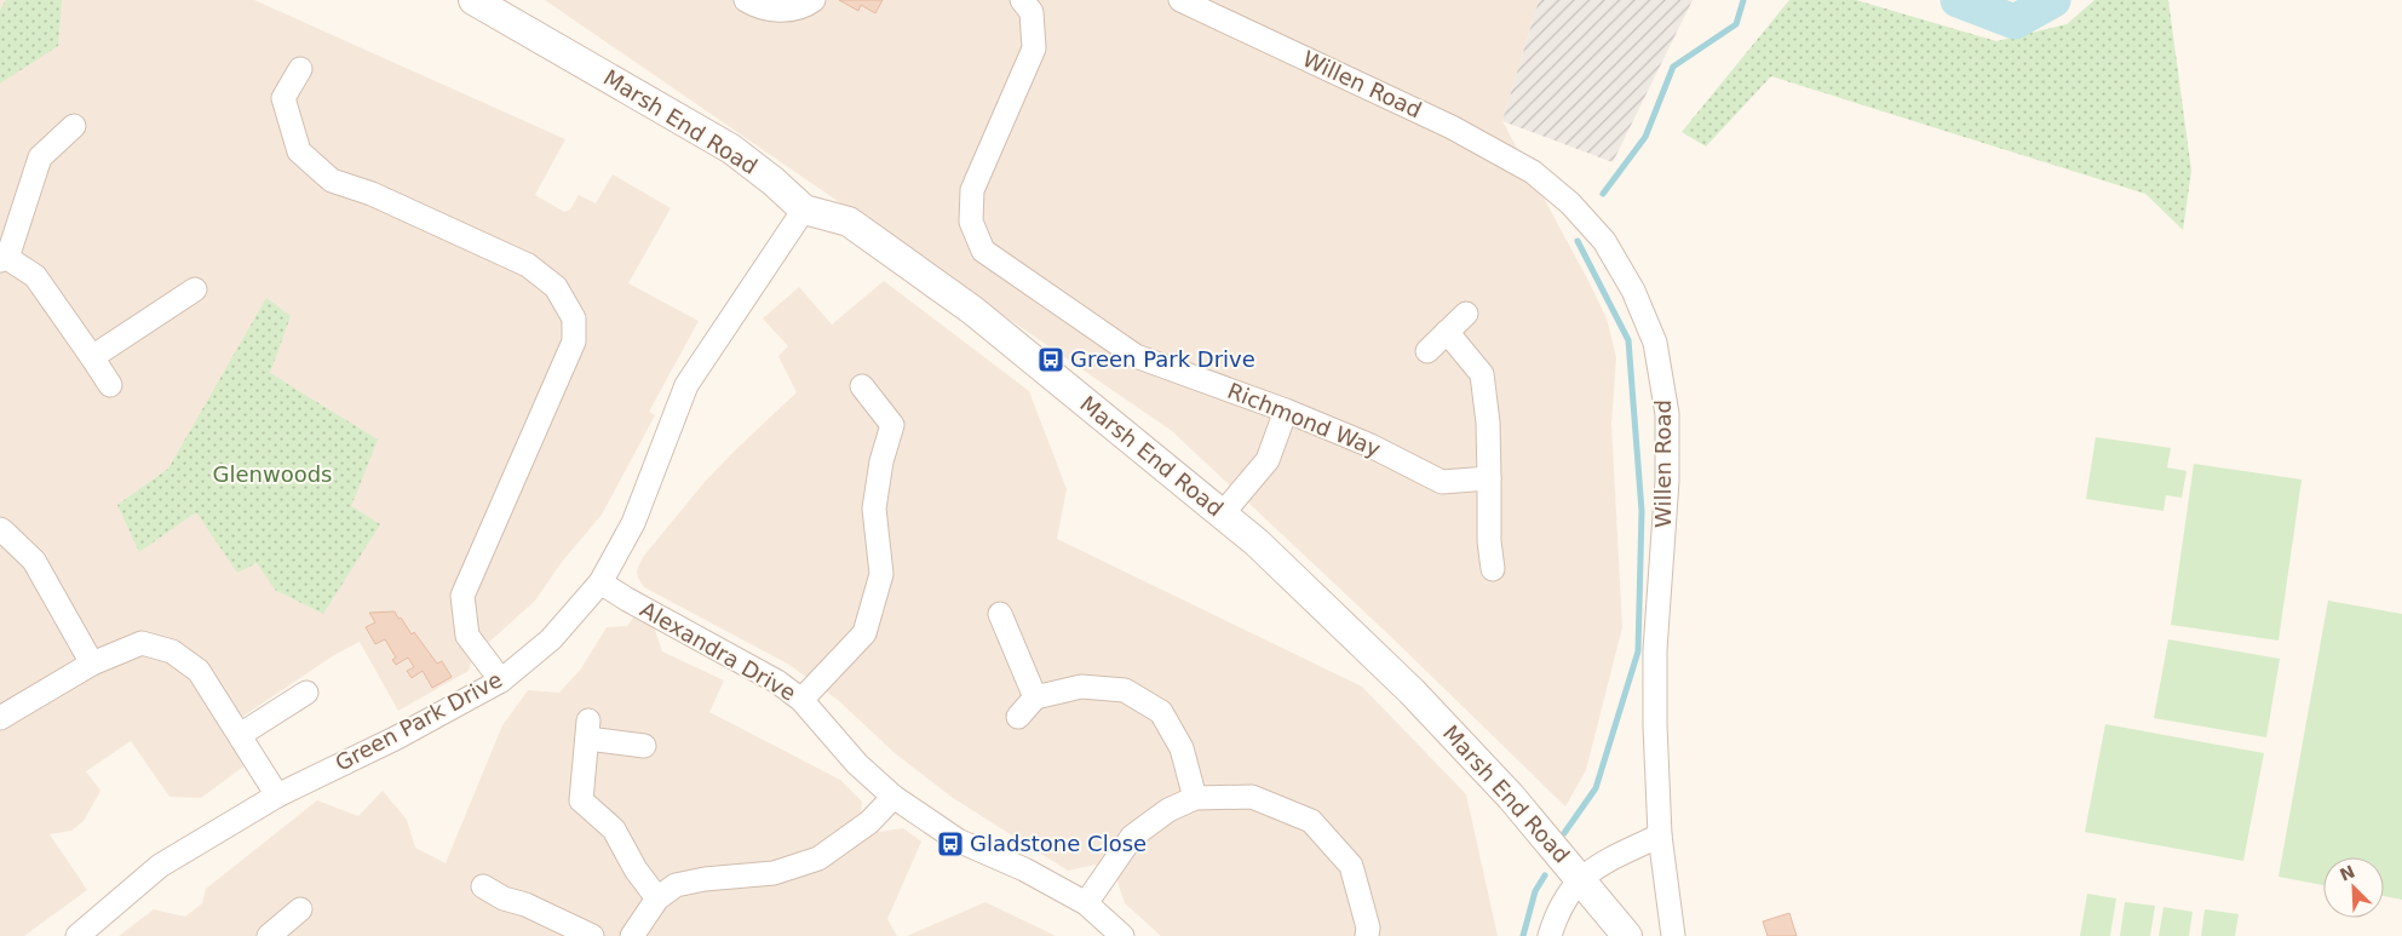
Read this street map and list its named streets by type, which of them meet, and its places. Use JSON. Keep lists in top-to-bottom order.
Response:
{
  "streets": {
    "street": [
      "Willen Road",
      "Marsh End Road",
      "Richmond Way",
      "Alexandra Drive",
      "Green Park Drive"
    ]
  },
  "crossings": [
    ["Marsh End Road", "Green Park Drive"],
    ["Alexandra Drive", "Green Park Drive"]
  ],
  "parks": ["Glenwoods"],
  "places": {
    "bus stop": ["Green Park Drive", "Gladstone Close"]
  },
  "north": "top left"
}
